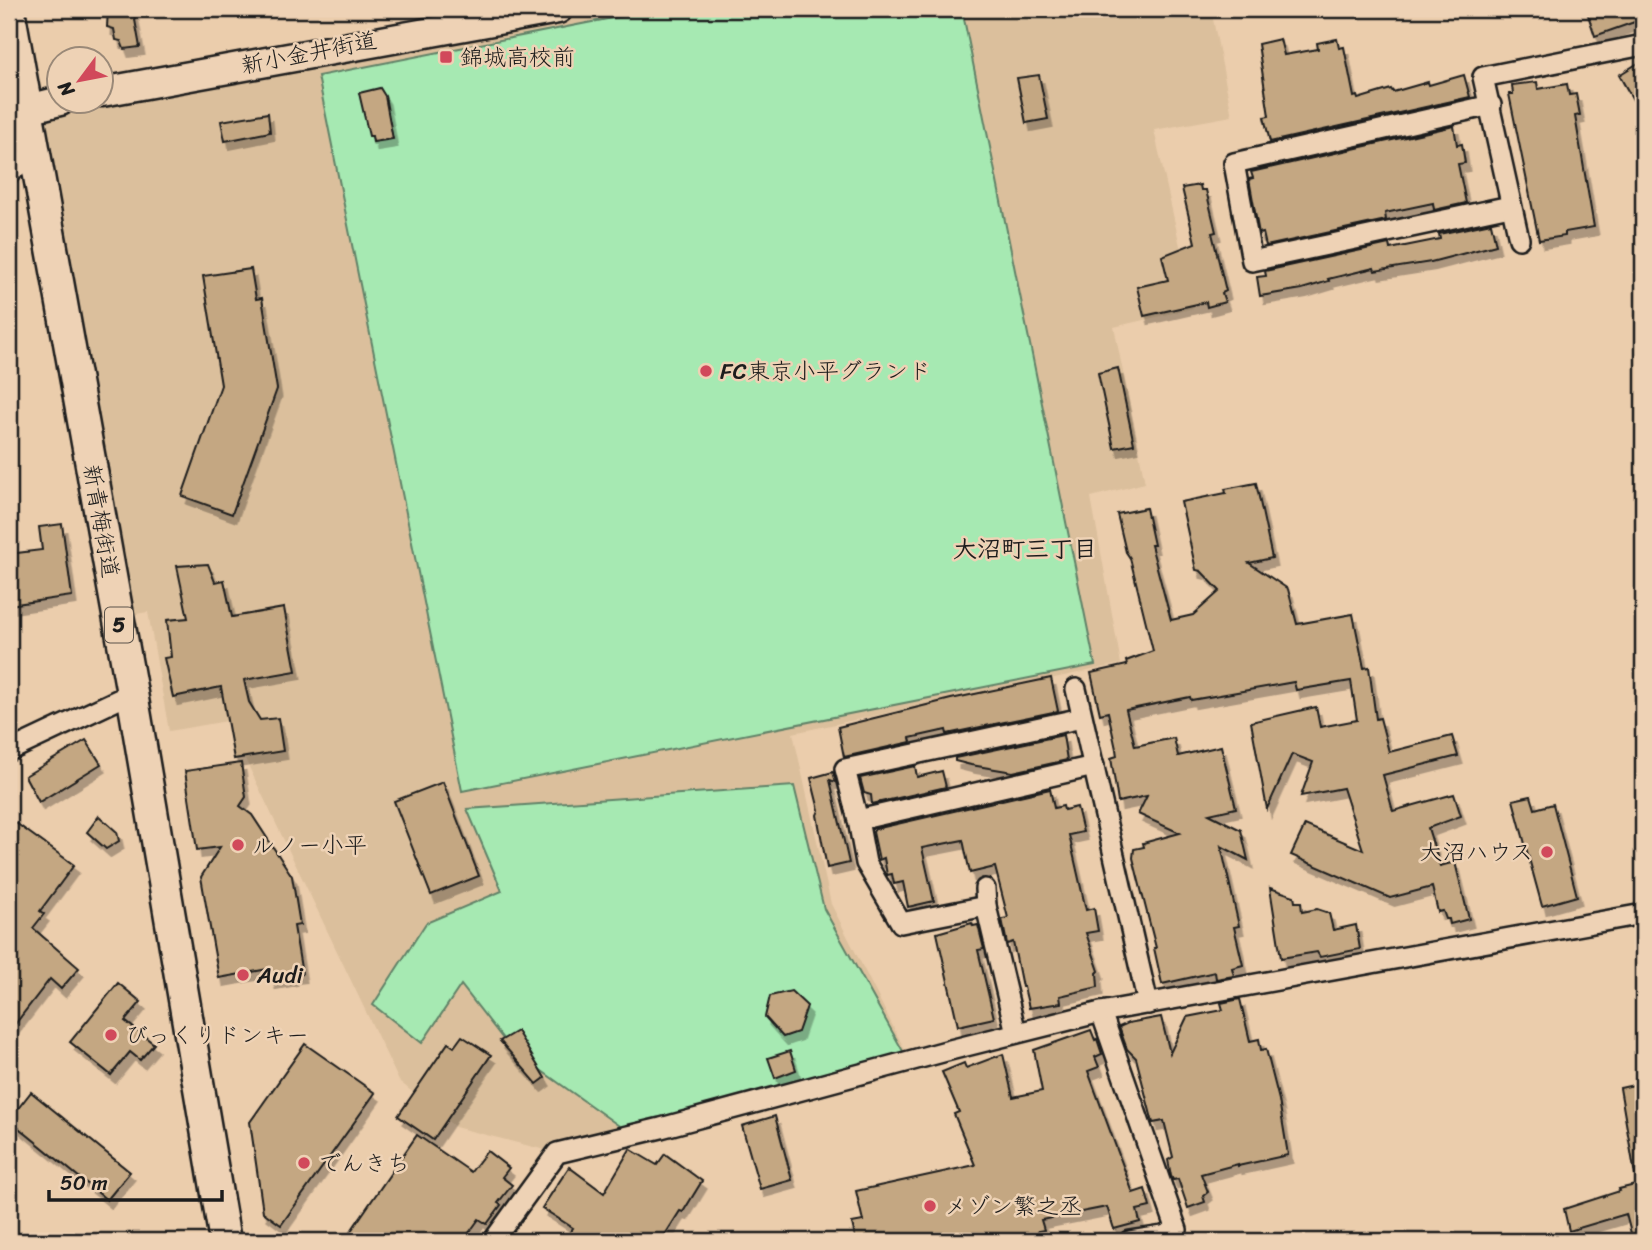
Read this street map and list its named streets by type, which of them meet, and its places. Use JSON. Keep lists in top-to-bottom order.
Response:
{
  "streets": {
    "main road": ["新小金井街道", "新青梅街道", "5"]
  },
  "districts": ["大沼町三丁目"],
  "places": {
    "transit": ["錦城高校前"],
    "other": [
      "FC東京小平グランド",
      "ルノー小平",
      "大沼ハウス",
      "Audi",
      "びっくりドンキー",
      "でんきち",
      "メゾン繁之丞"
    ]
  },
  "scale_bar": "50 m",
  "north": "bottom left"
}
